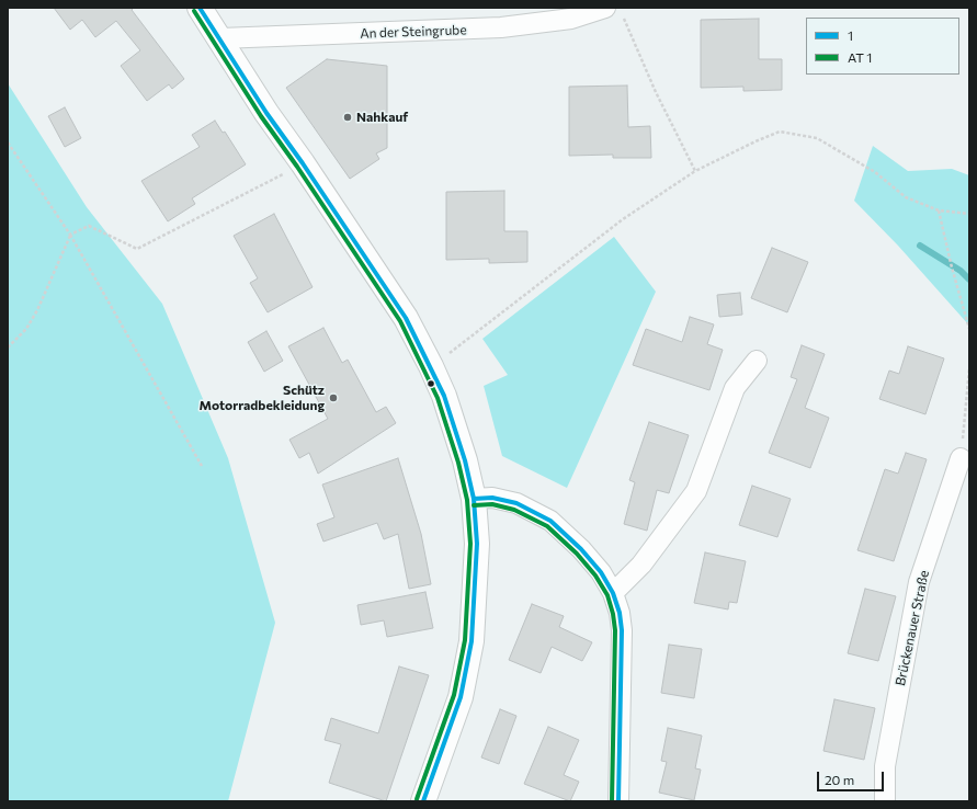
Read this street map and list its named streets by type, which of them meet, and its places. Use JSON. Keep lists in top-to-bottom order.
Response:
{
  "streets": {
    "street": ["An der Steingrube", "Brückenauer Straße"]
  },
  "places": ["Nahkauf", "Schütz Motorradbekleidung"],
  "lines": ["transit line 1"],
  "legend": ["1", "AT 1"],
  "scale_bar": "20 m"
}
